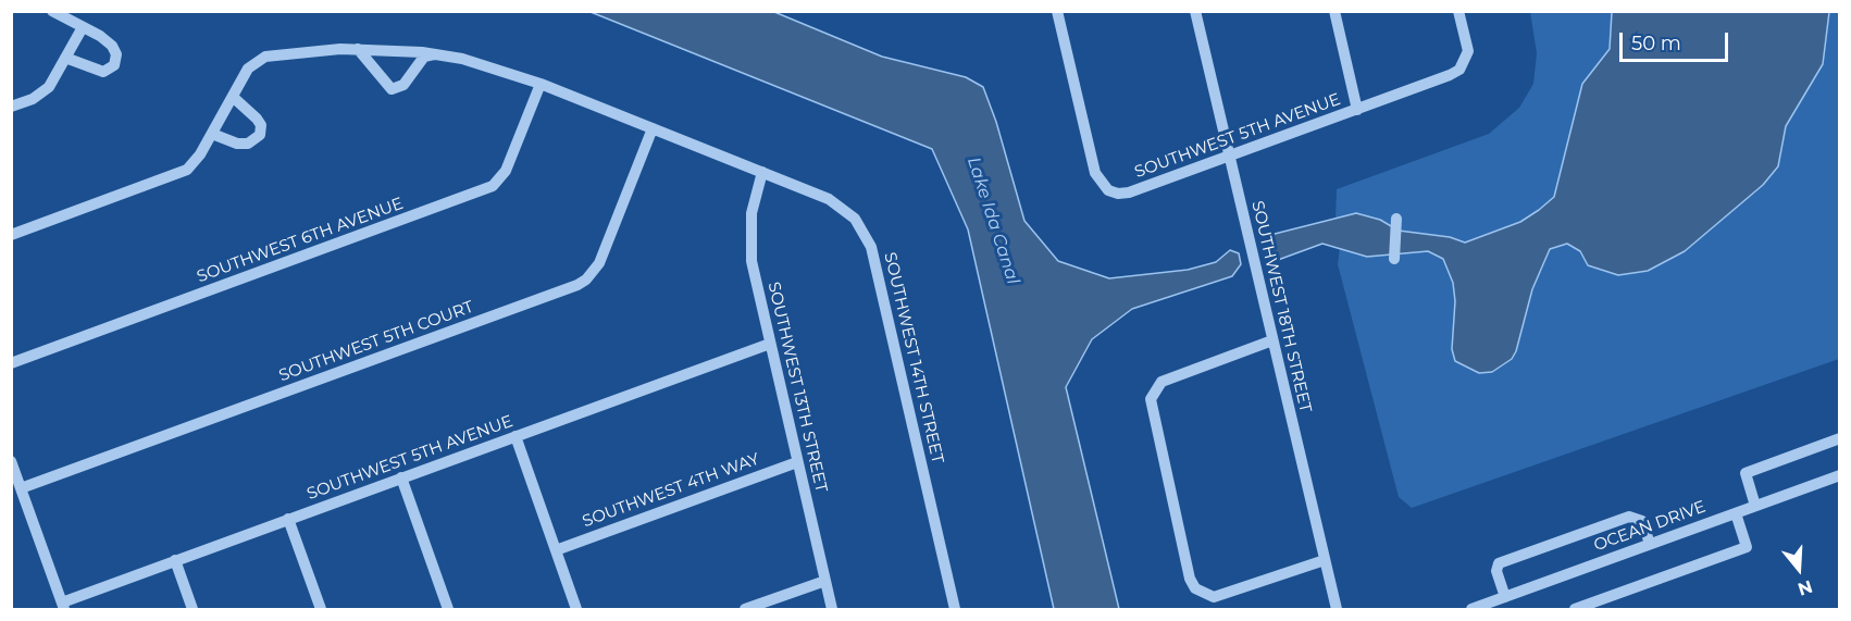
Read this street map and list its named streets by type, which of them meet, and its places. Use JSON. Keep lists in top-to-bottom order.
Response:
{
  "streets": {
    "street": [
      "SOUTHWEST 5TH AVENUE",
      "SOUTHWEST 6TH AVENUE",
      "SOUTHWEST 18TH STREET",
      "SOUTHWEST 5TH COURT",
      "SOUTHWEST 14TH STREET",
      "SOUTHWEST 13TH STREET",
      "SOUTHWEST 4TH WAY",
      "OCEAN DRIVE"
    ]
  },
  "crossings": [
    ["SOUTHWEST 5TH AVENUE", "SOUTHWEST 18TH STREET"],
    ["SOUTHWEST 5TH AVENUE", "SOUTHWEST 13TH STREET"],
    ["SOUTHWEST 6TH AVENUE", "SOUTHWEST 14TH STREET"],
    ["SOUTHWEST 5TH COURT", "SOUTHWEST 14TH STREET"],
    ["SOUTHWEST 14TH STREET", "SOUTHWEST 13TH STREET"],
    ["SOUTHWEST 13TH STREET", "SOUTHWEST 4TH WAY"]
  ],
  "water": ["Lake Ida Canal"],
  "scale_bar": "50 m",
  "north": "bottom"
}
